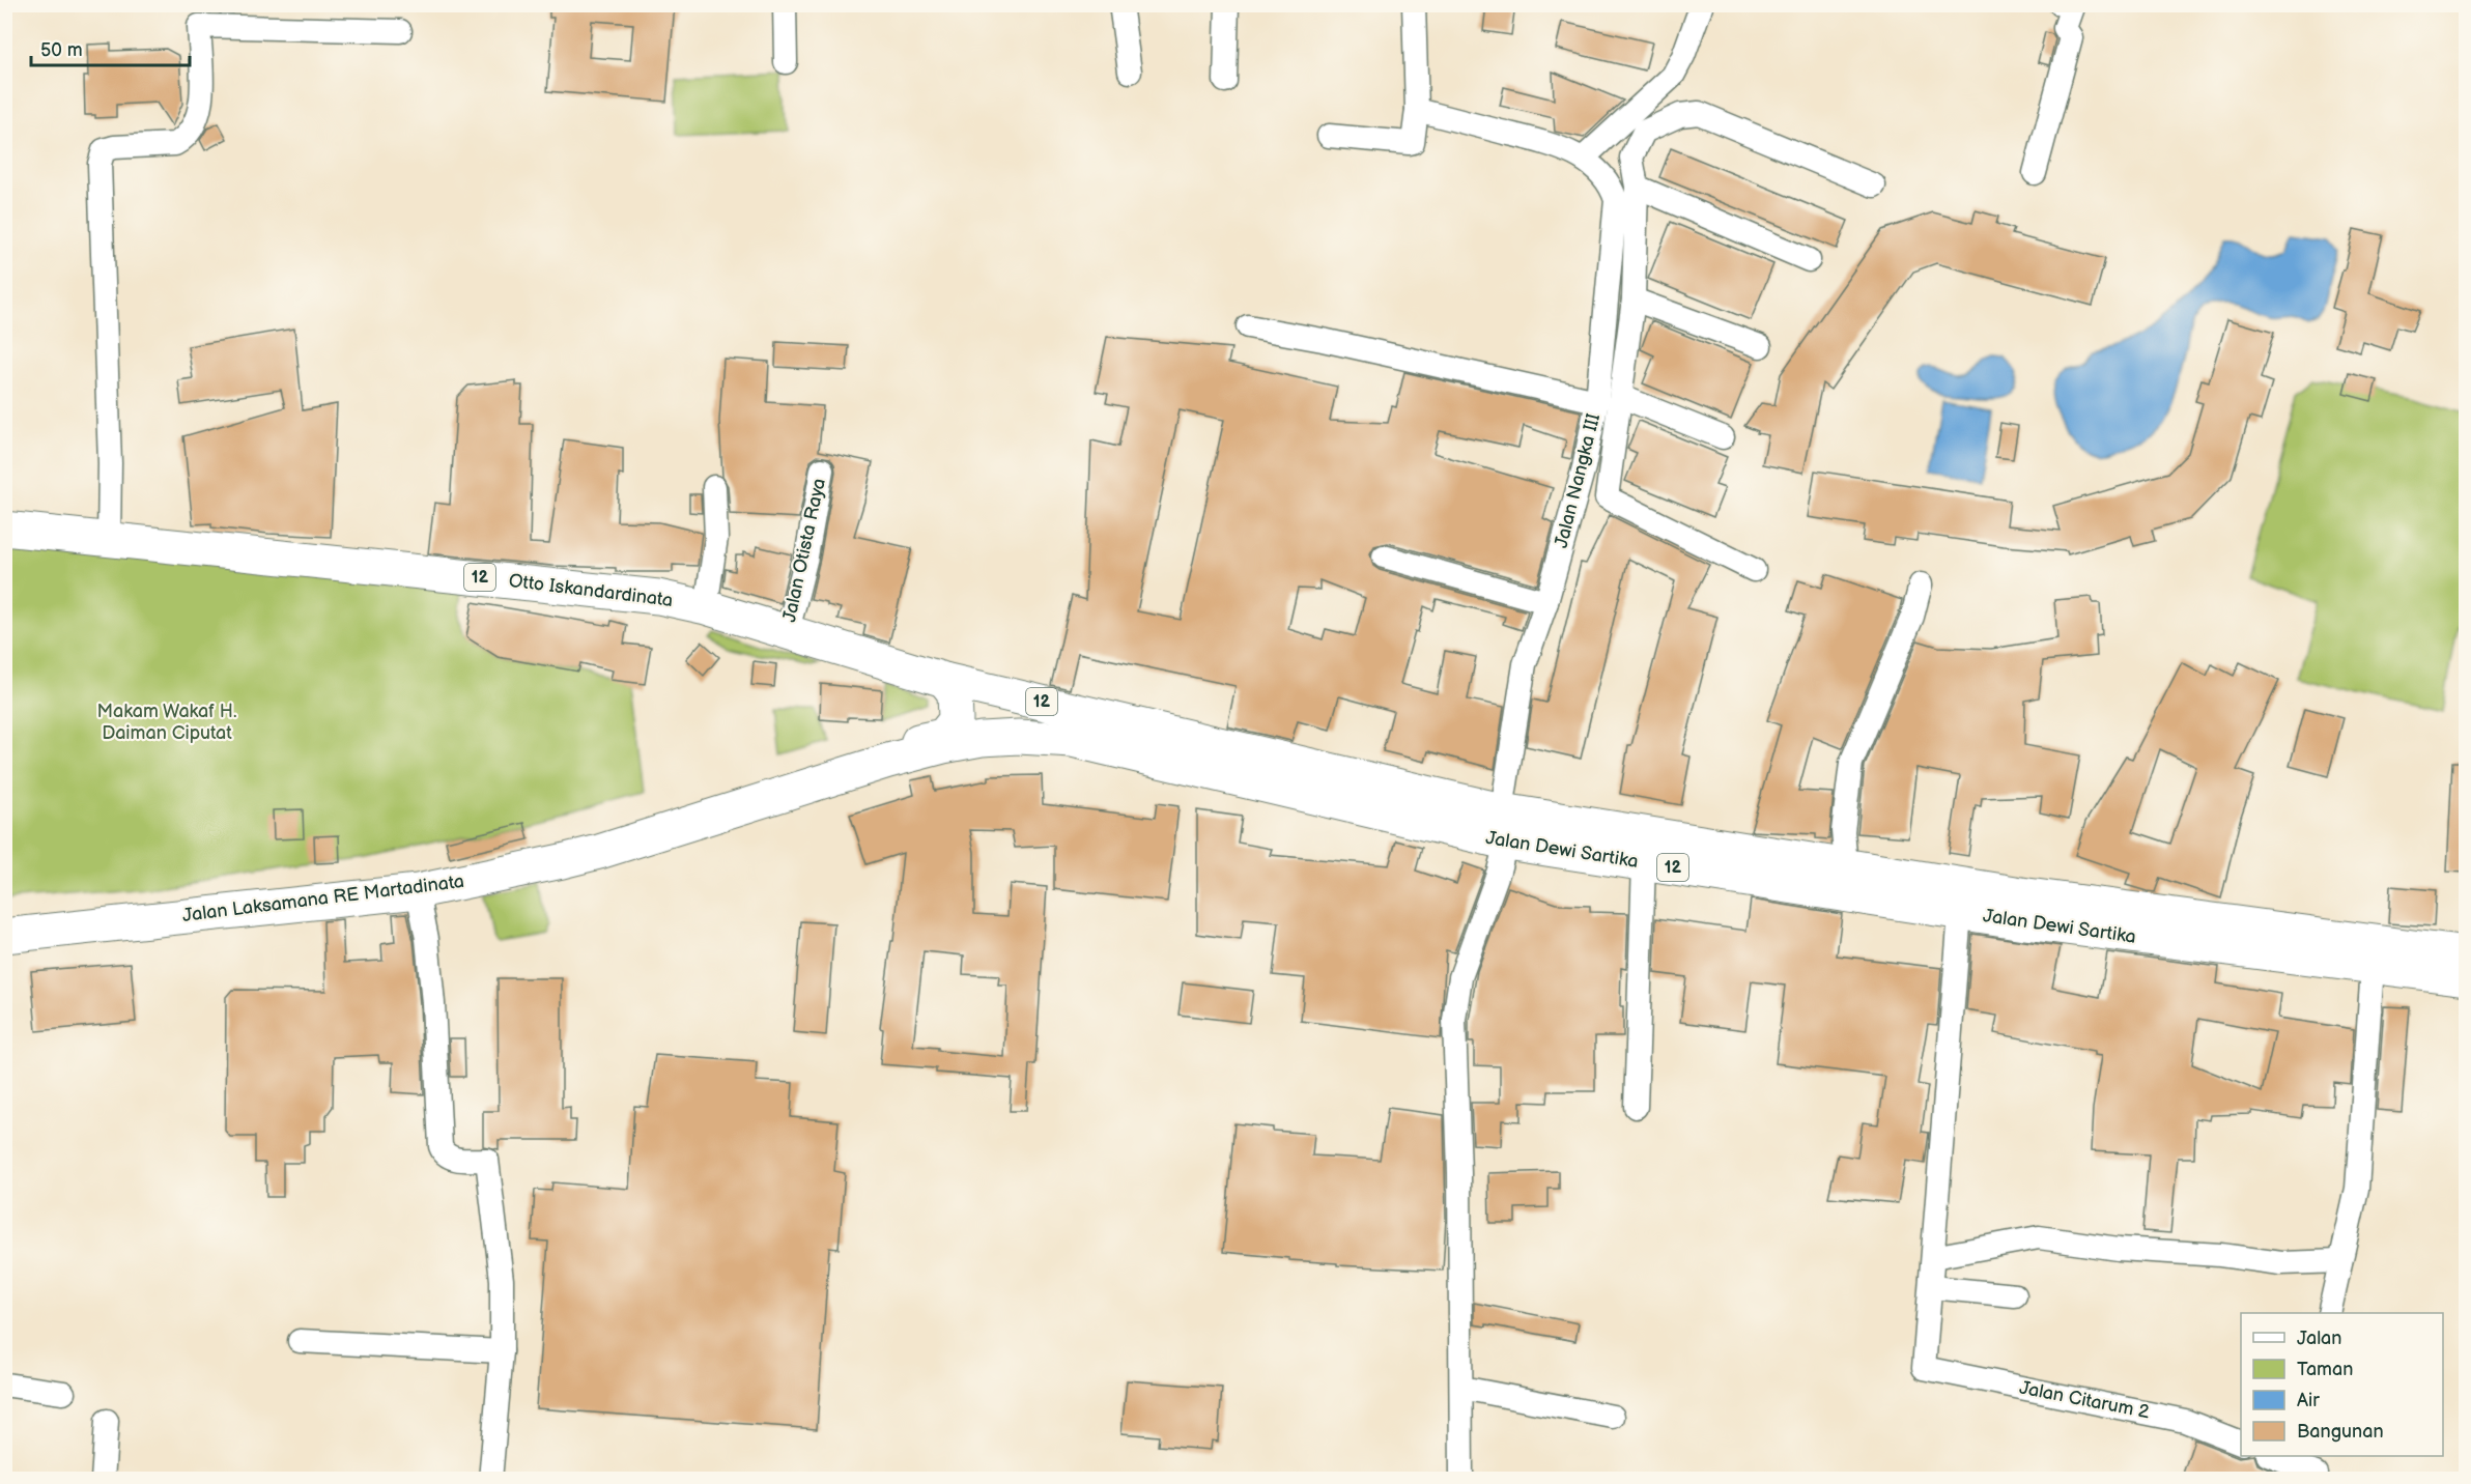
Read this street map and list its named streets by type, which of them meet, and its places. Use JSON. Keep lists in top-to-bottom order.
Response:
{
  "streets": {
    "highway": [
      "12",
      "Otto Iskandardinata",
      "Jalan Dewi Sartika",
      "Jalan Laksamana RE Martadinata"
    ],
    "street": ["Jalan Nangka III", "Jalan Otista Raya", "Jalan Citarum 2"]
  },
  "crossings": [
    ["Jalan Nangka III", "Jalan Dewi Sartika"],
    ["Jalan Otista Raya", "Otto Iskandardinata"],
    ["Otto Iskandardinata", "Jalan Dewi Sartika"],
    ["Jalan Dewi Sartika", "Jalan Laksamana RE Martadinata"]
  ],
  "parks": ["Makam Wakaf H. Daiman Ciputat"],
  "legend": [
    "Jalan",
    "Taman",
    "Air",
    "Bangunan"
  ],
  "scale_bar": "50 m"
}
